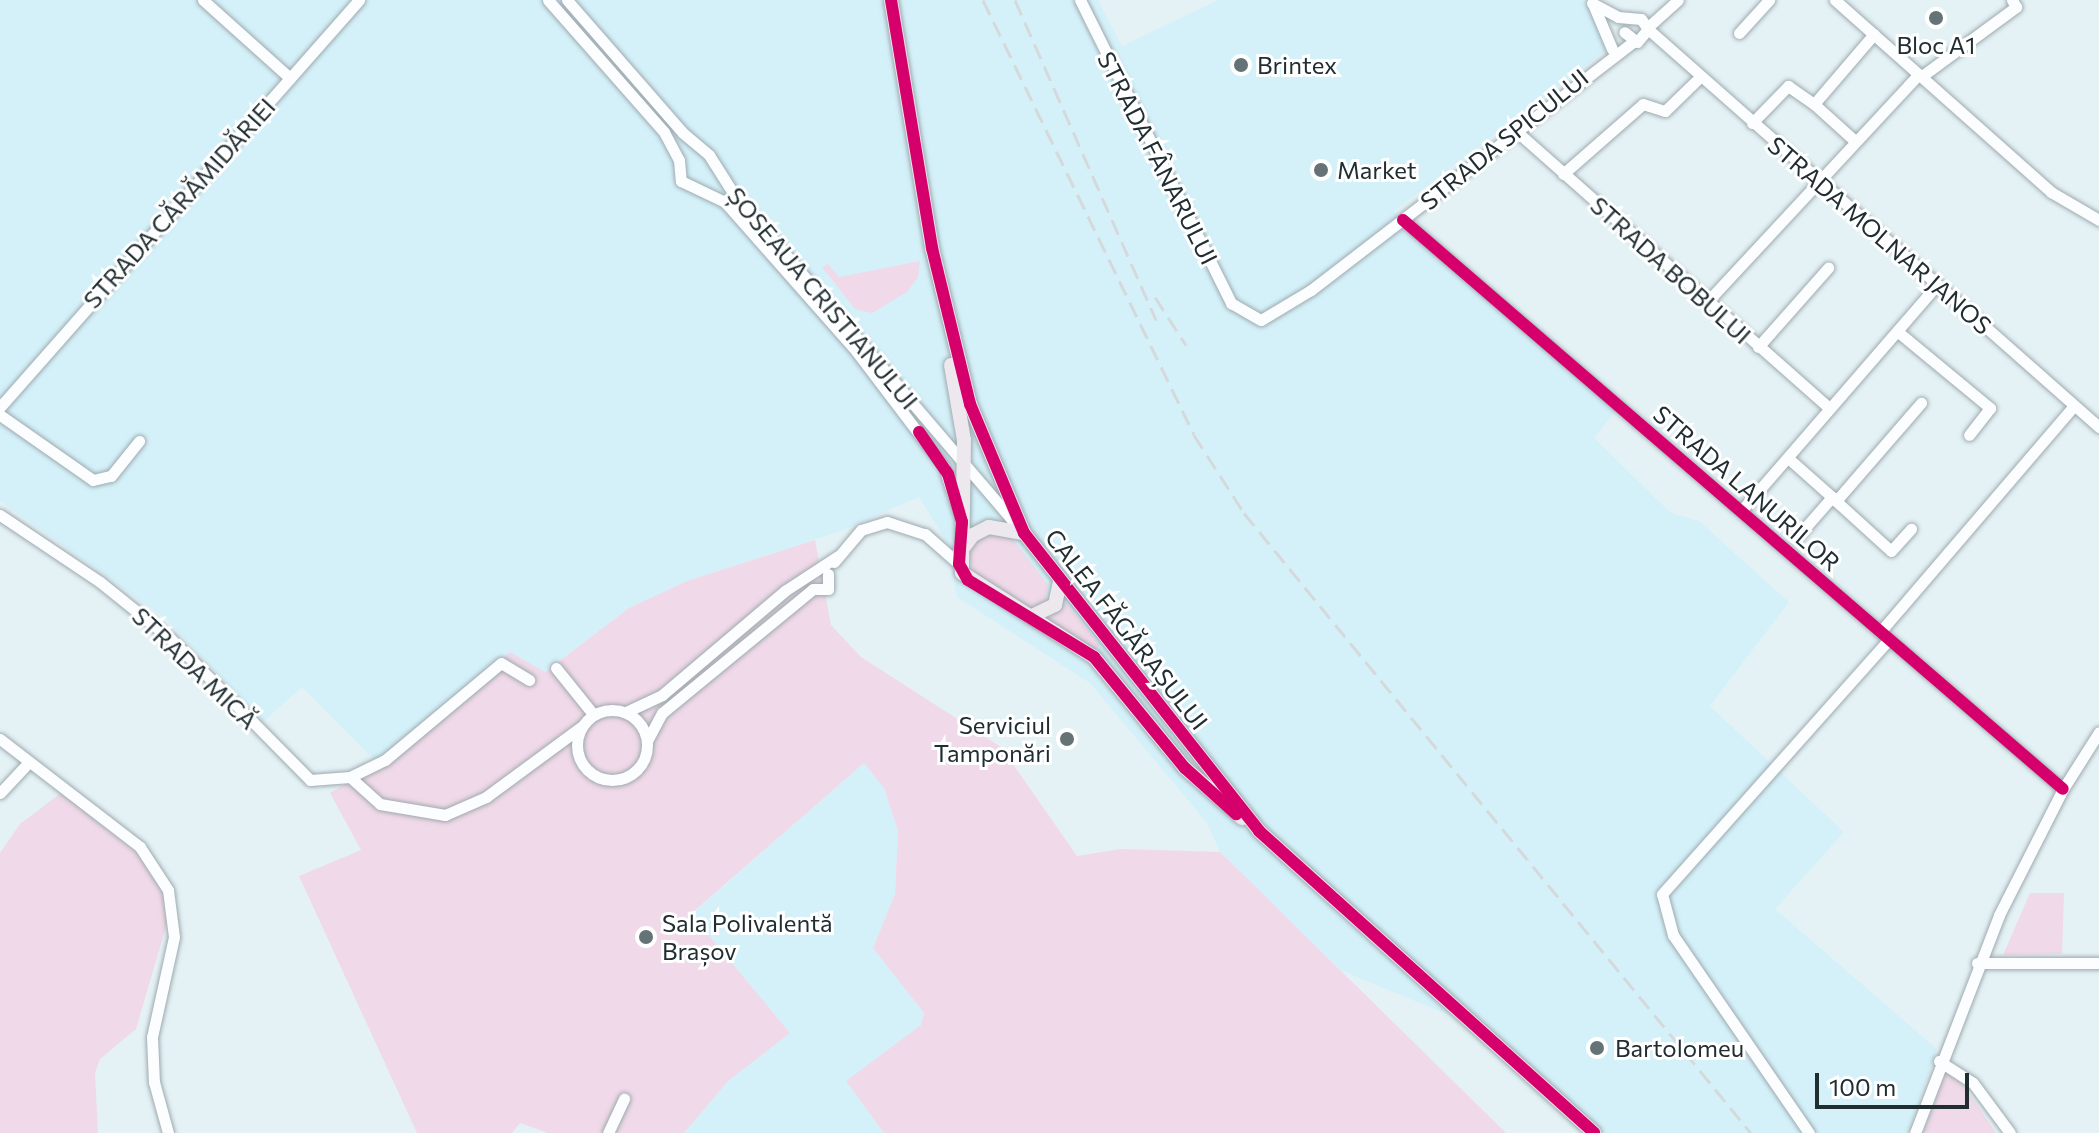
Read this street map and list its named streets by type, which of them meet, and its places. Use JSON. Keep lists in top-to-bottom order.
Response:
{
  "streets": {
    "main road": ["CALEA FĂGĂRAȘULUI"],
    "street": [
      "STRADA SPICULUI",
      "STRADA FÂNARULUI",
      "STRADA CĂRĂMIDĂRIEI",
      "STRADA MOLNAR JANOS",
      "STRADA BOBULUI",
      "ȘOSEAUA CRISTIANULUI",
      "STRADA LANURILOR",
      "STRADA MICĂ"
    ]
  },
  "crossings": [
    ["STRADA SPICULUI", "STRADA FÂNARULUI"],
    ["STRADA SPICULUI", "STRADA BOBULUI"],
    ["STRADA SPICULUI", "STRADA LANURILOR"],
    ["ȘOSEAUA CRISTIANULUI", "CALEA FĂGĂRAȘULUI"]
  ],
  "places": [
    "Bloc A1",
    "Brintex",
    "Market",
    "Serviciul Tamponări",
    "Sala Polivalentă Brașov",
    "Bartolomeu"
  ],
  "scale_bar": "100 m"
}
